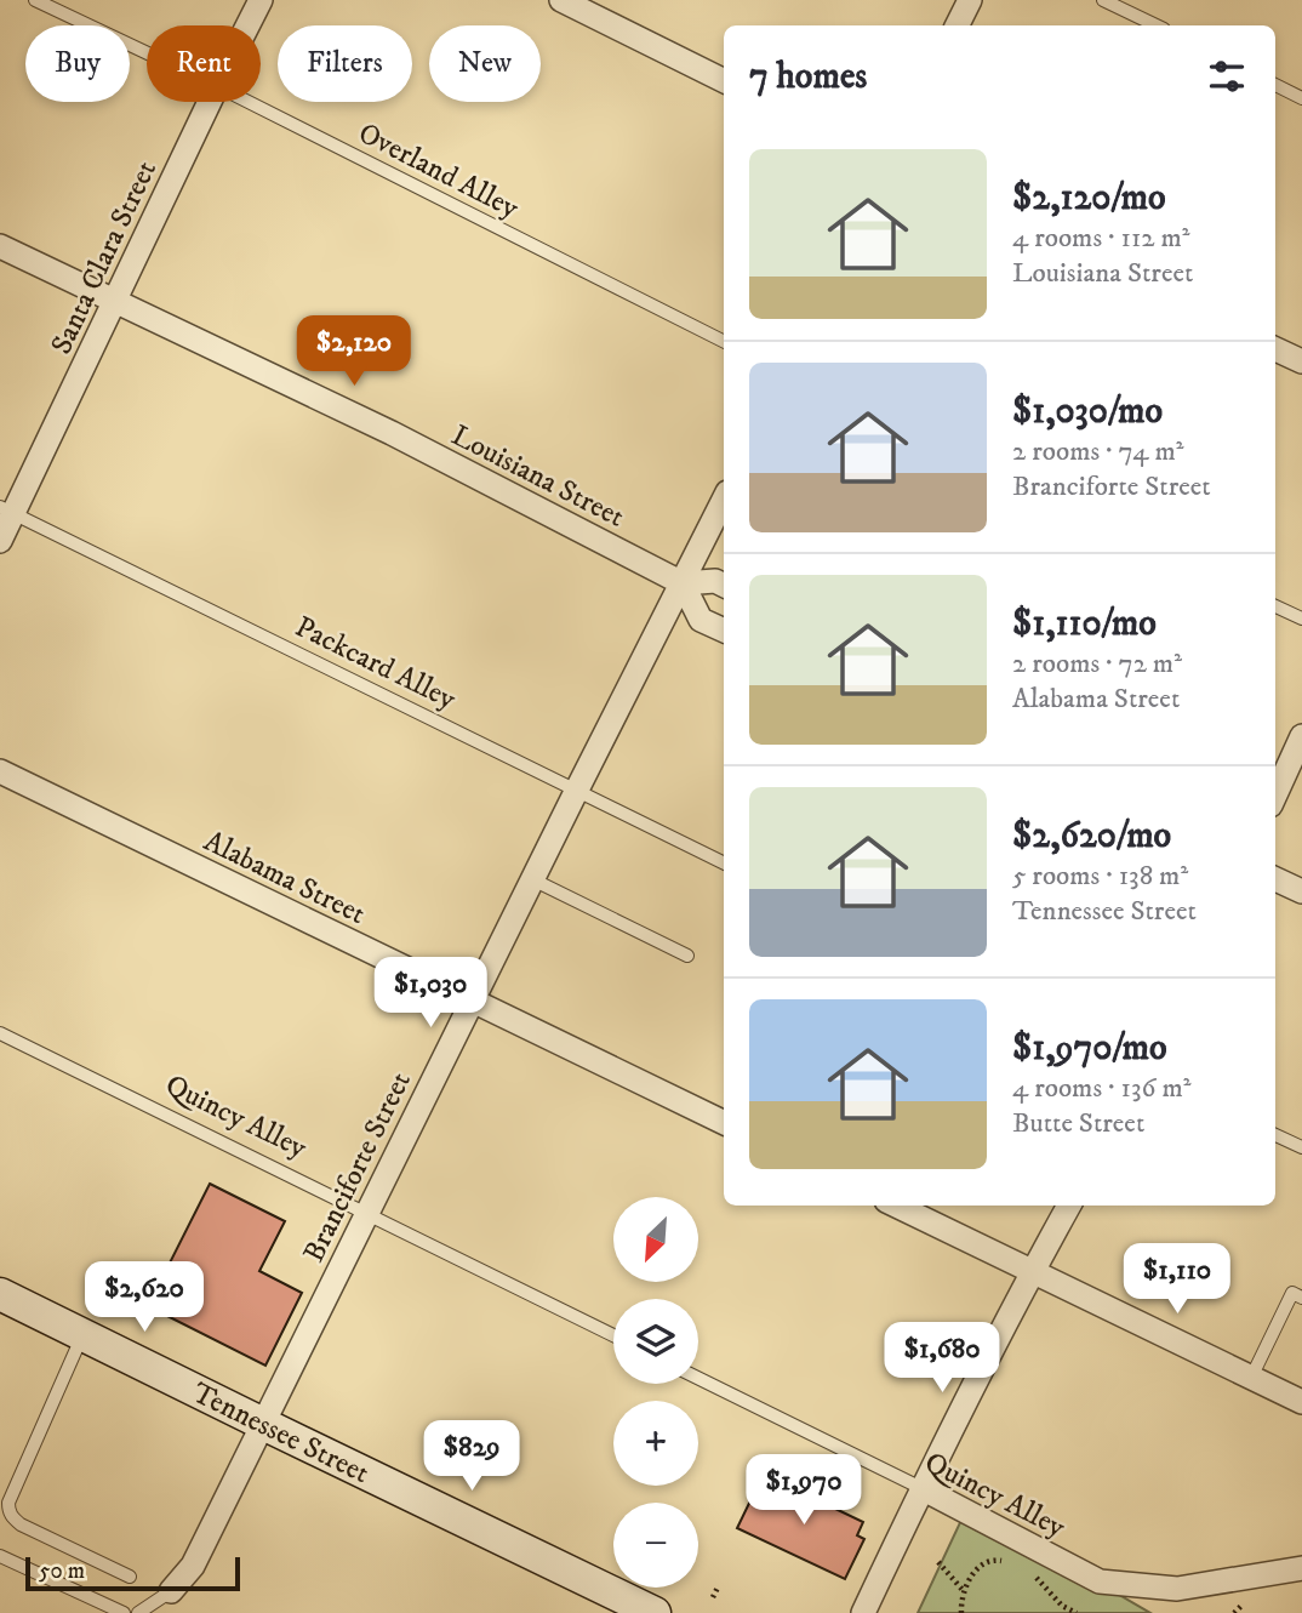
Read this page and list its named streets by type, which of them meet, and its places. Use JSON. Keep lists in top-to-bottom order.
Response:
{
  "streets": {
    "main road": ["Tennessee Street"],
    "street": [
      "Santa Clara Street",
      "Louisiana Street",
      "Alabama Street",
      "Quincy Alley",
      "Branciforte Street"
    ],
    "lane": ["Overland Alley", "Packcard Alley"]
  },
  "crossings": [
    ["Santa Clara Street", "Louisiana Street"],
    ["Santa Clara Street", "Packcard Alley"],
    ["Louisiana Street", "Branciforte Street"],
    ["Packcard Alley", "Branciforte Street"],
    ["Alabama Street", "Branciforte Street"],
    ["Quincy Alley", "Branciforte Street"],
    ["Branciforte Street", "Tennessee Street"]
  ],
  "scale_bar": "50 m",
  "north": "bottom left",
  "page": {
    "chip": [
      "Buy",
      "Rent",
      "Filters",
      "New"
    ],
    "heading": "7 homes",
    "list": [
      {
        "name": "$2,120/mo",
        "note": "4 rooms · 112 m² · Louisiana Street"
      },
      {
        "name": "$1,030/mo",
        "note": "2 rooms · 74 m² · Branciforte Street"
      },
      {
        "name": "$1,110/mo",
        "note": "2 rooms · 72 m² · Alabama Street"
      },
      {
        "name": "$2,620/mo",
        "note": "5 rooms · 138 m² · Tennessee Street"
      },
      {
        "name": "$1,970/mo",
        "note": "4 rooms · 136 m² · Butte Street"
      }
    ],
    "price": [
      "$2,120",
      "$1,030",
      "$1,110",
      "$2,620",
      "$1,680",
      "$829",
      "$1,970"
    ],
    "map_buttons": ["+", "−"],
    "scale": "50 m"
  }
}
